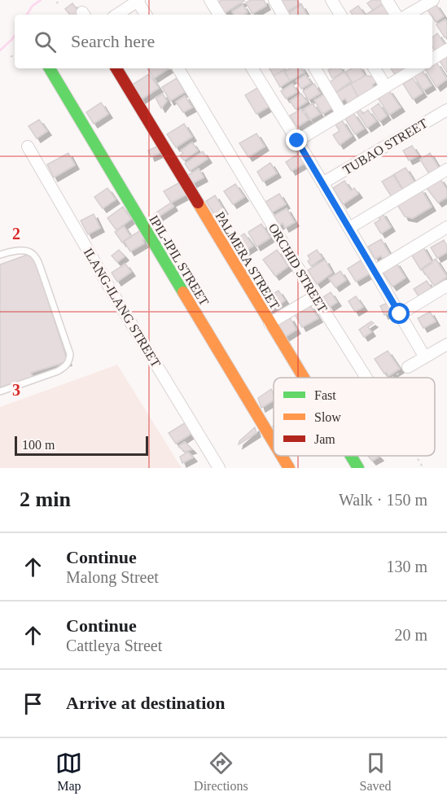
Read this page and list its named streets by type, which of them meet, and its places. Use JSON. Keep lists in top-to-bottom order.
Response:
{
  "streets": {
    "street": [
      "TUBAO STREET",
      "IPIL-IPIL STREET",
      "PALMERA STREET",
      "ORCHID STREET",
      "ILANG-ILANG STREET"
    ]
  },
  "legend": ["Fast", "Slow", "Jam"],
  "scale_bar": "100 m",
  "page": {
    "search": "Search here",
    "scale": "100 m",
    "heading": ["2 min", "Walk · 150 m"],
    "list": [
      ["Continue", "Malong Street", "130 m"],
      ["Continue", "Cattleya Street", "20 m"],
      "Arrive at destination"
    ],
    "nav": ["Map", "Directions", "Saved"]
  },
  "grid": {
    "rows": ["2", "3"]
  }
}
